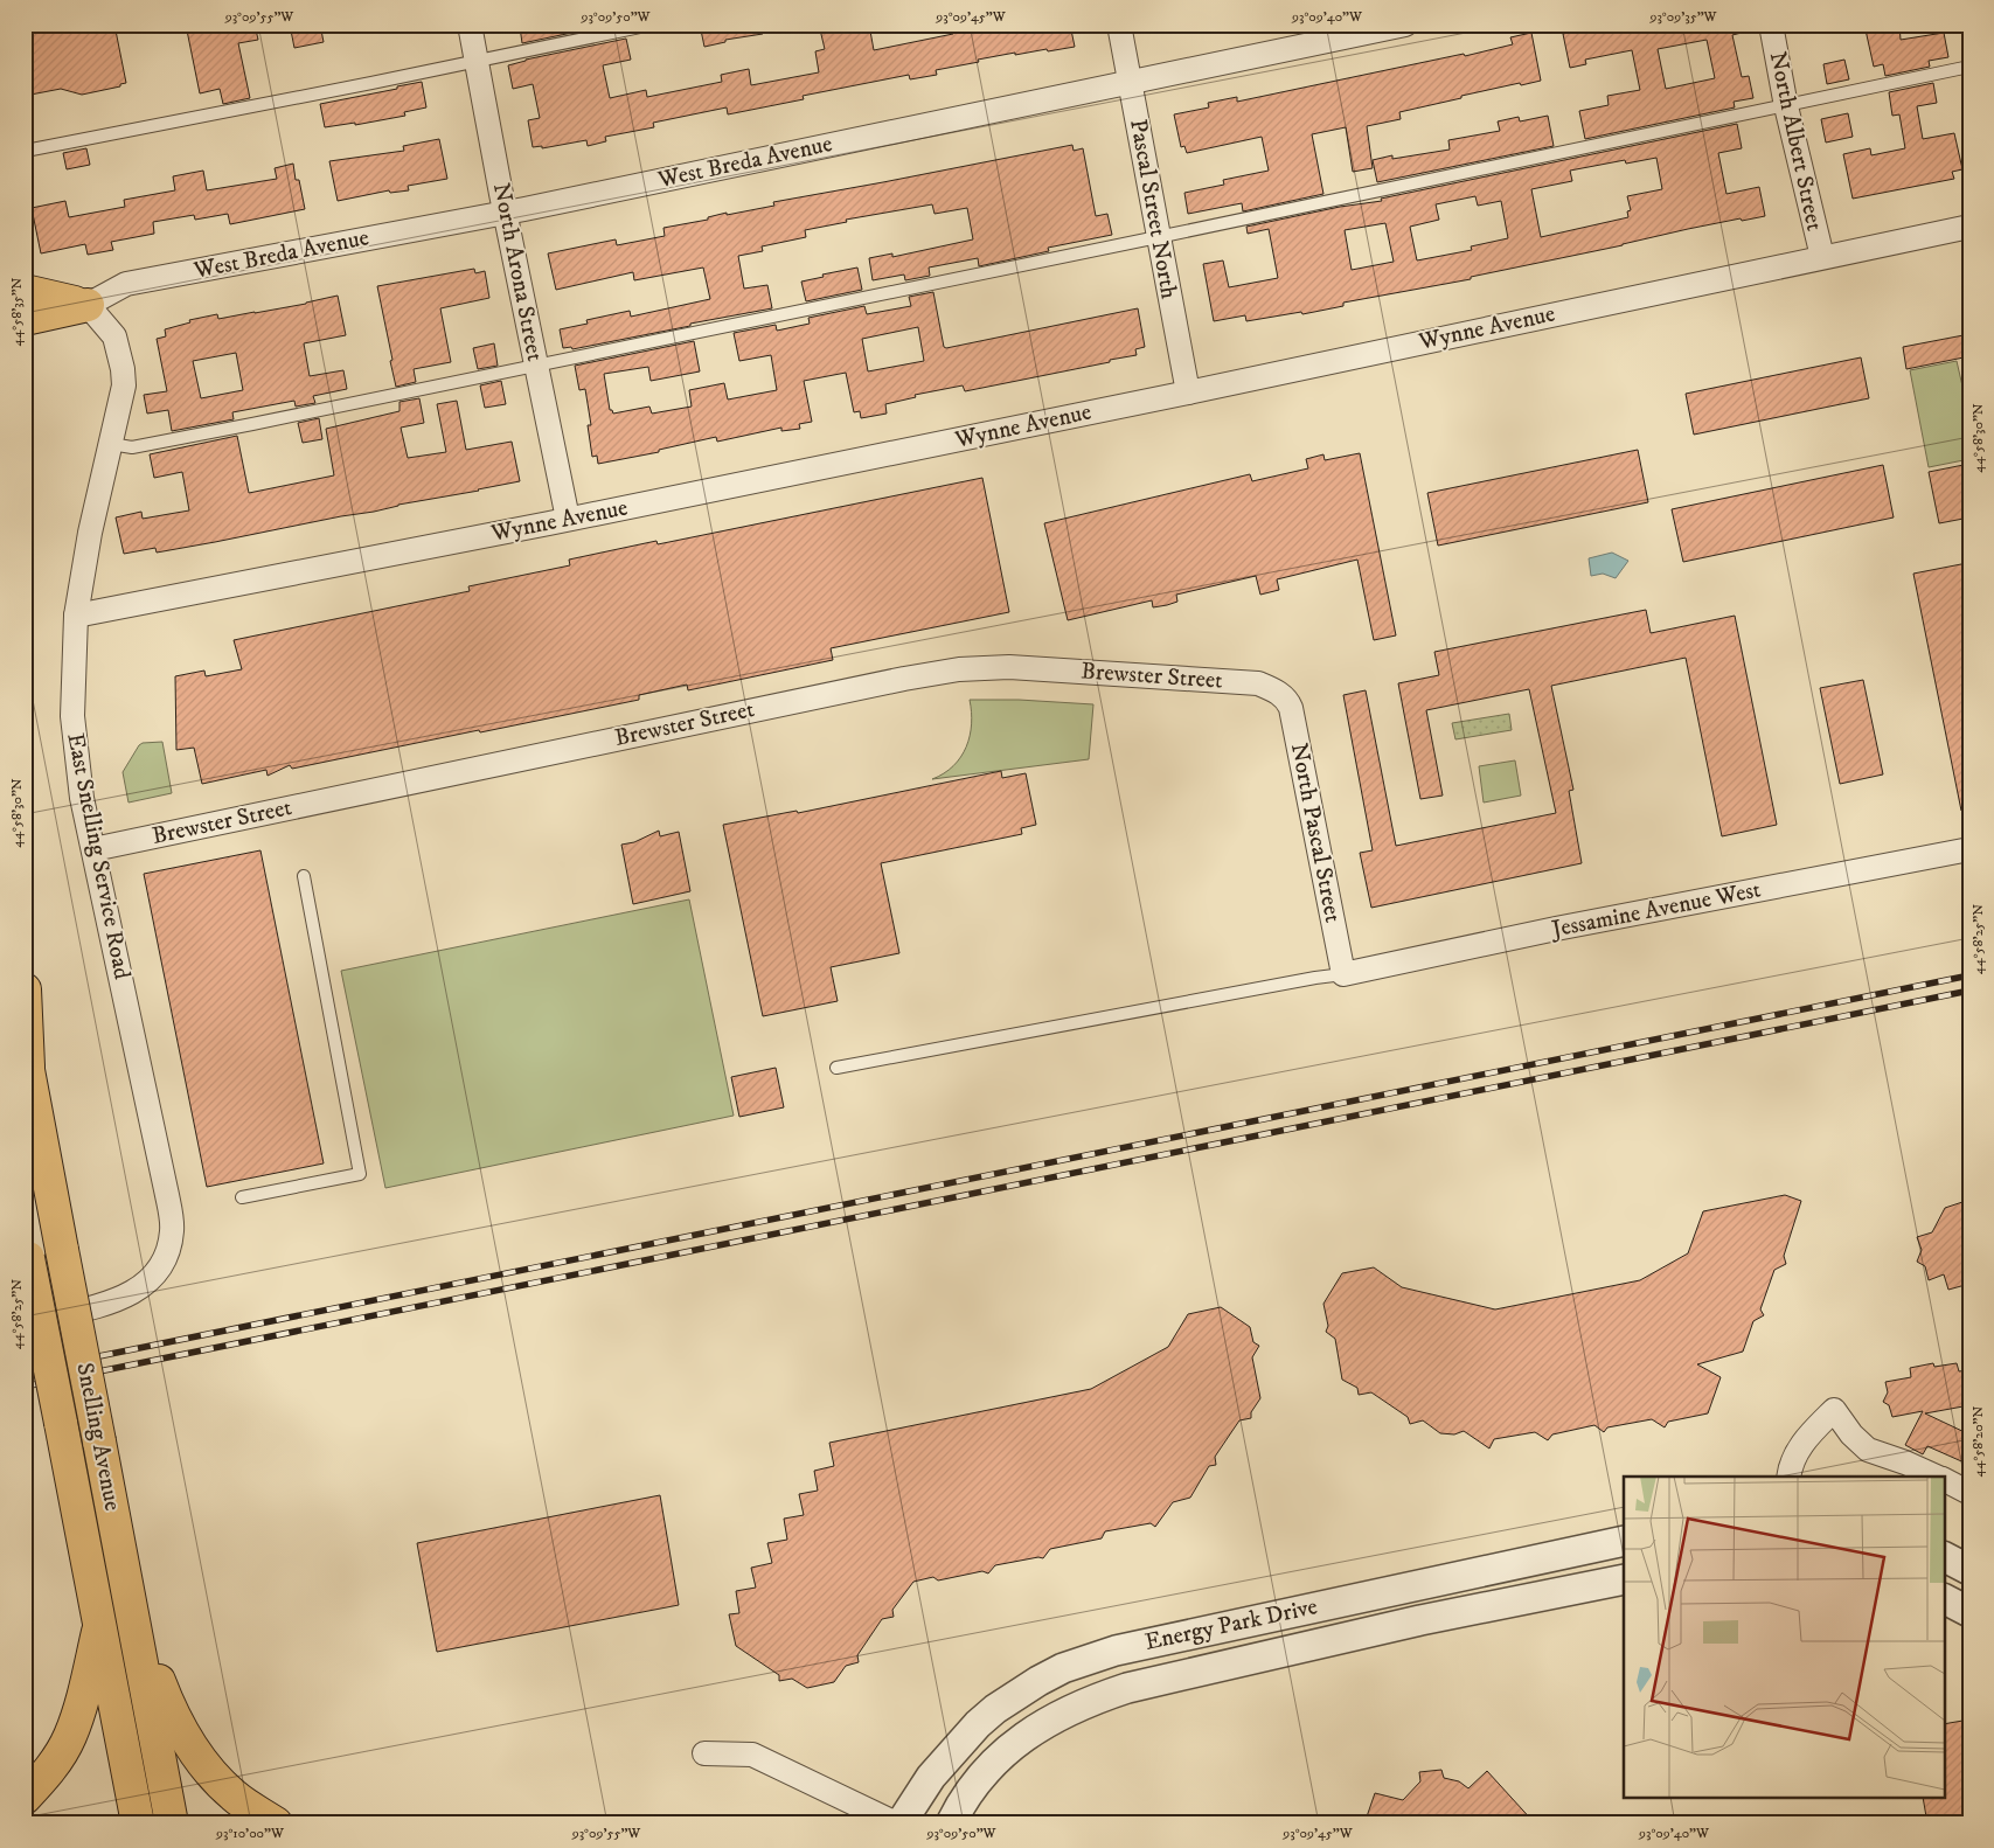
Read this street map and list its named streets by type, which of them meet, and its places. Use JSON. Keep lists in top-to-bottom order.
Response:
{
  "streets": {
    "main road": ["Snelling Avenue"],
    "street": [
      "North Albert Street",
      "West Breda Avenue",
      "Pascal Street North",
      "North Arona Street",
      "Wynne Avenue",
      "Brewster Street",
      "North Pascal Street",
      "East Snelling Service Road",
      "Jessamine Avenue West",
      "Energy Park Drive"
    ]
  },
  "crossings": [
    ["North Albert Street", "Wynne Avenue"],
    ["West Breda Avenue", "Pascal Street North"],
    ["West Breda Avenue", "North Arona Street"],
    ["West Breda Avenue", "East Snelling Service Road"],
    ["Pascal Street North", "Wynne Avenue"],
    ["North Arona Street", "Wynne Avenue"],
    ["Wynne Avenue", "East Snelling Service Road"],
    ["Brewster Street", "North Pascal Street"],
    ["Brewster Street", "East Snelling Service Road"],
    ["North Pascal Street", "Jessamine Avenue West"]
  ],
  "coordinates": [
    "93°09'55\"W",
    "93°09'50\"W",
    "93°09'45\"W",
    "93°09'40\"W",
    "93°09'35\"W",
    "44°58'35\"N",
    "44°58'30\"N",
    "44°58'25\"N",
    "44°58'20\"N",
    "93°10'00\"W"
  ]
}
